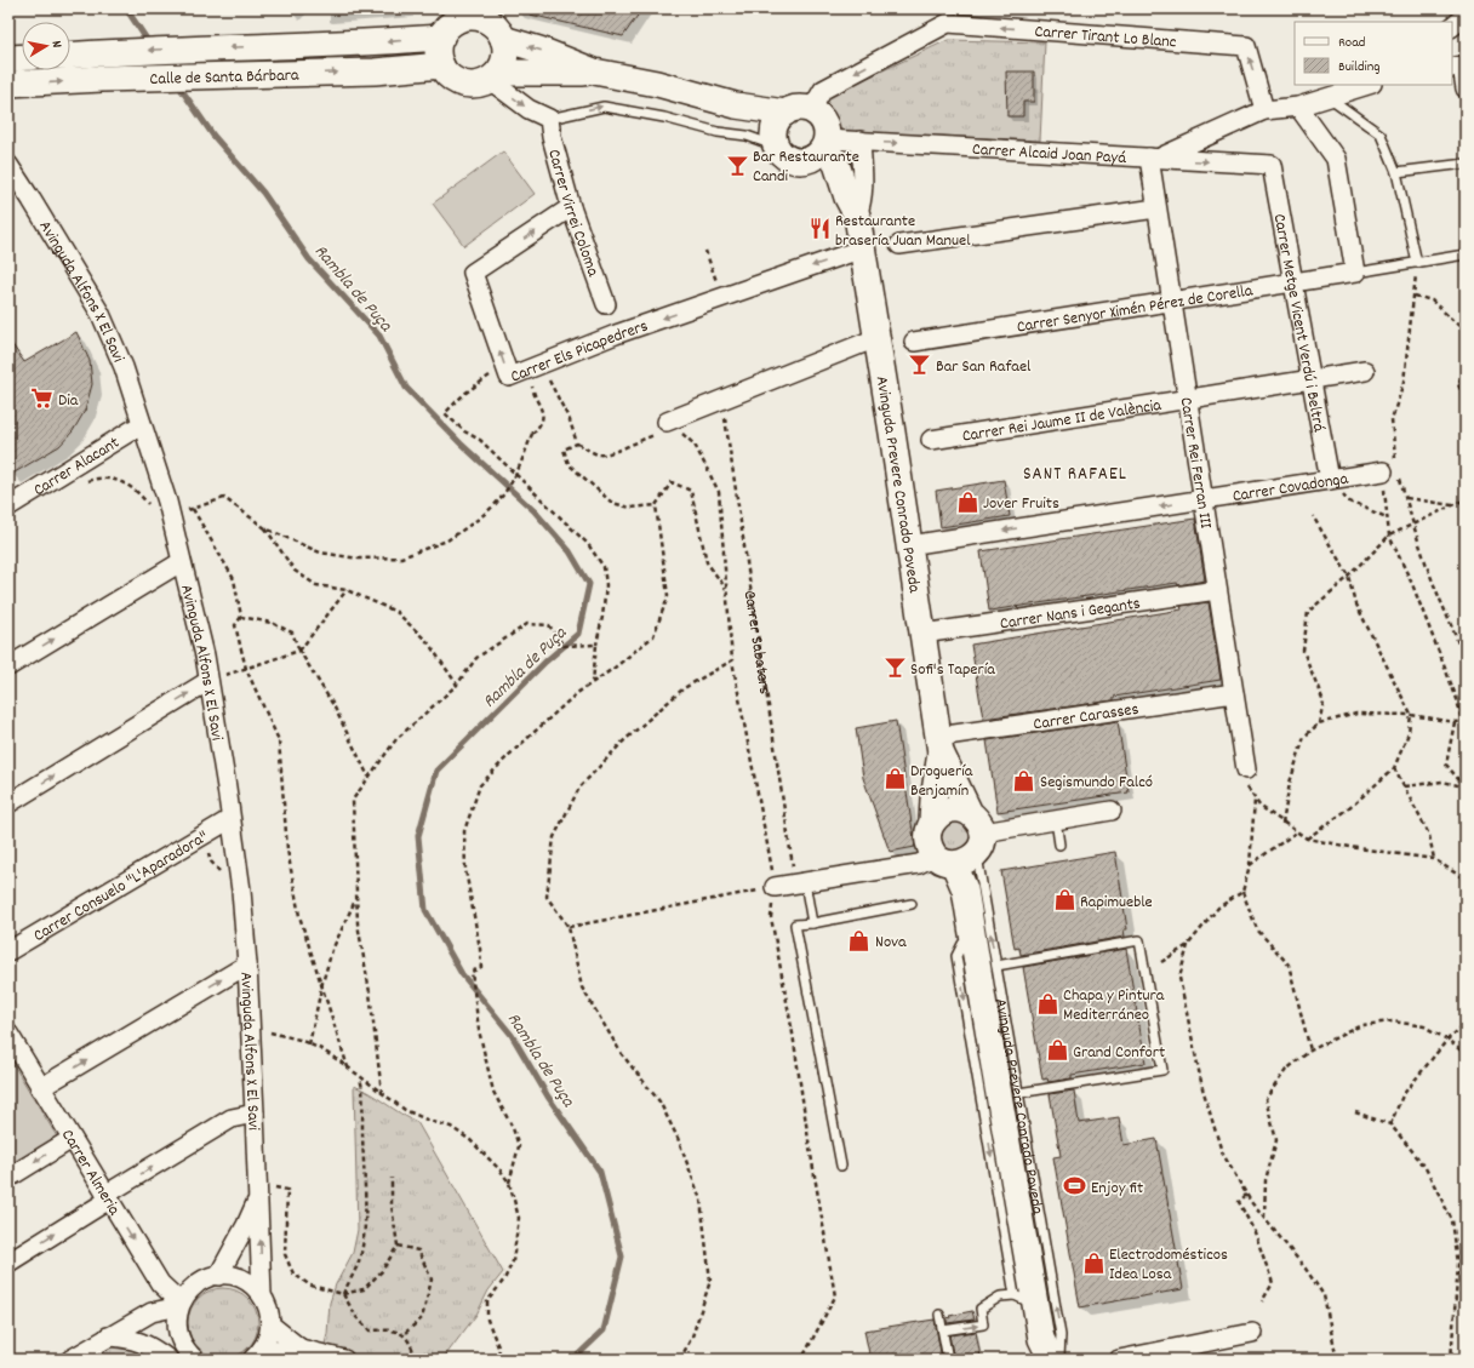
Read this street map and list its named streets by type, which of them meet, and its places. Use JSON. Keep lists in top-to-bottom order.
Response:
{
  "streets": {
    "street": [
      "Carrer Tirant Lo Blanc",
      "Calle de Santa Bárbara",
      "Carrer Alcaid Joan Payá",
      "Carrer Virrei Coloma",
      "Avinguda Alfons X El Savi",
      "Carrer Senyor Ximén Pérez de Corella",
      "Carrer Metge Vicent Verdú i Beltrá",
      "Carrer Els Picapedrers",
      "Carrer Rei Jaume II de València",
      "Carrer Rei Ferran III",
      "Carrer Alacant",
      "Avinguda Prevere Conrado Poveda",
      "Carrer Covadonga",
      "Carrer Nans i Gegants",
      "Carrer Carasses",
      "Carrer Consuelo \"L'Aparadora\"",
      "Carrer Almeria"
    ],
    "path": ["Carrer Sabaters"]
  },
  "crossings": [
    ["Carrer Tirant Lo Blanc", "Carrer Alcaid Joan Payá"],
    ["Carrer Alcaid Joan Payá", "Carrer Metge Vicent Verdú i Beltrá"],
    ["Carrer Alcaid Joan Payá", "Carrer Rei Ferran III"],
    ["Carrer Alcaid Joan Payá", "Avinguda Prevere Conrado Poveda"],
    ["Carrer Virrei Coloma", "Carrer Els Picapedrers"],
    ["Avinguda Alfons X El Savi", "Carrer Alacant"],
    ["Avinguda Alfons X El Savi", "Carrer Consuelo \"L'Aparadora\""],
    ["Carrer Senyor Ximén Pérez de Corella", "Carrer Metge Vicent Verdú i Beltrá"],
    ["Carrer Senyor Ximén Pérez de Corella", "Carrer Rei Ferran III"],
    ["Carrer Metge Vicent Verdú i Beltrá", "Carrer Rei Jaume II de València"],
    ["Carrer Metge Vicent Verdú i Beltrá", "Carrer Covadonga"],
    ["Carrer Els Picapedrers", "Avinguda Prevere Conrado Poveda"],
    ["Carrer Rei Jaume II de València", "Carrer Rei Ferran III"],
    ["Carrer Rei Ferran III", "Carrer Covadonga"],
    ["Carrer Rei Ferran III", "Carrer Nans i Gegants"],
    ["Carrer Rei Ferran III", "Carrer Carasses"],
    ["Avinguda Prevere Conrado Poveda", "Carrer Covadonga"],
    ["Avinguda Prevere Conrado Poveda", "Carrer Nans i Gegants"],
    ["Avinguda Prevere Conrado Poveda", "Carrer Carasses"]
  ],
  "one_way": ["Carrer Tirant Lo Blanc", "Carrer Covadonga"],
  "districts": ["SANT RAFAEL"],
  "water": ["Rambla de Puça"],
  "places": {
    "bar": ["Bar Restaurante Candi", "Bar San Rafael", "Sofi's Tapería"],
    "restaurant": ["Restaurante brasería Juan Manuel"],
    "supermarket": ["Dia"],
    "shop": [
      "Jover Fruits",
      "Droguería Benjamín",
      "Segismundo Falcó",
      "Rapimueble",
      "Nova",
      "Chapa y Pintura Mediterráneo",
      "Grand Confort",
      "Electrodomésticos Idea Losa"
    ],
    "sports": ["Enjoy fit"]
  },
  "legend": ["Road", "Building"],
  "north": "right"
}
